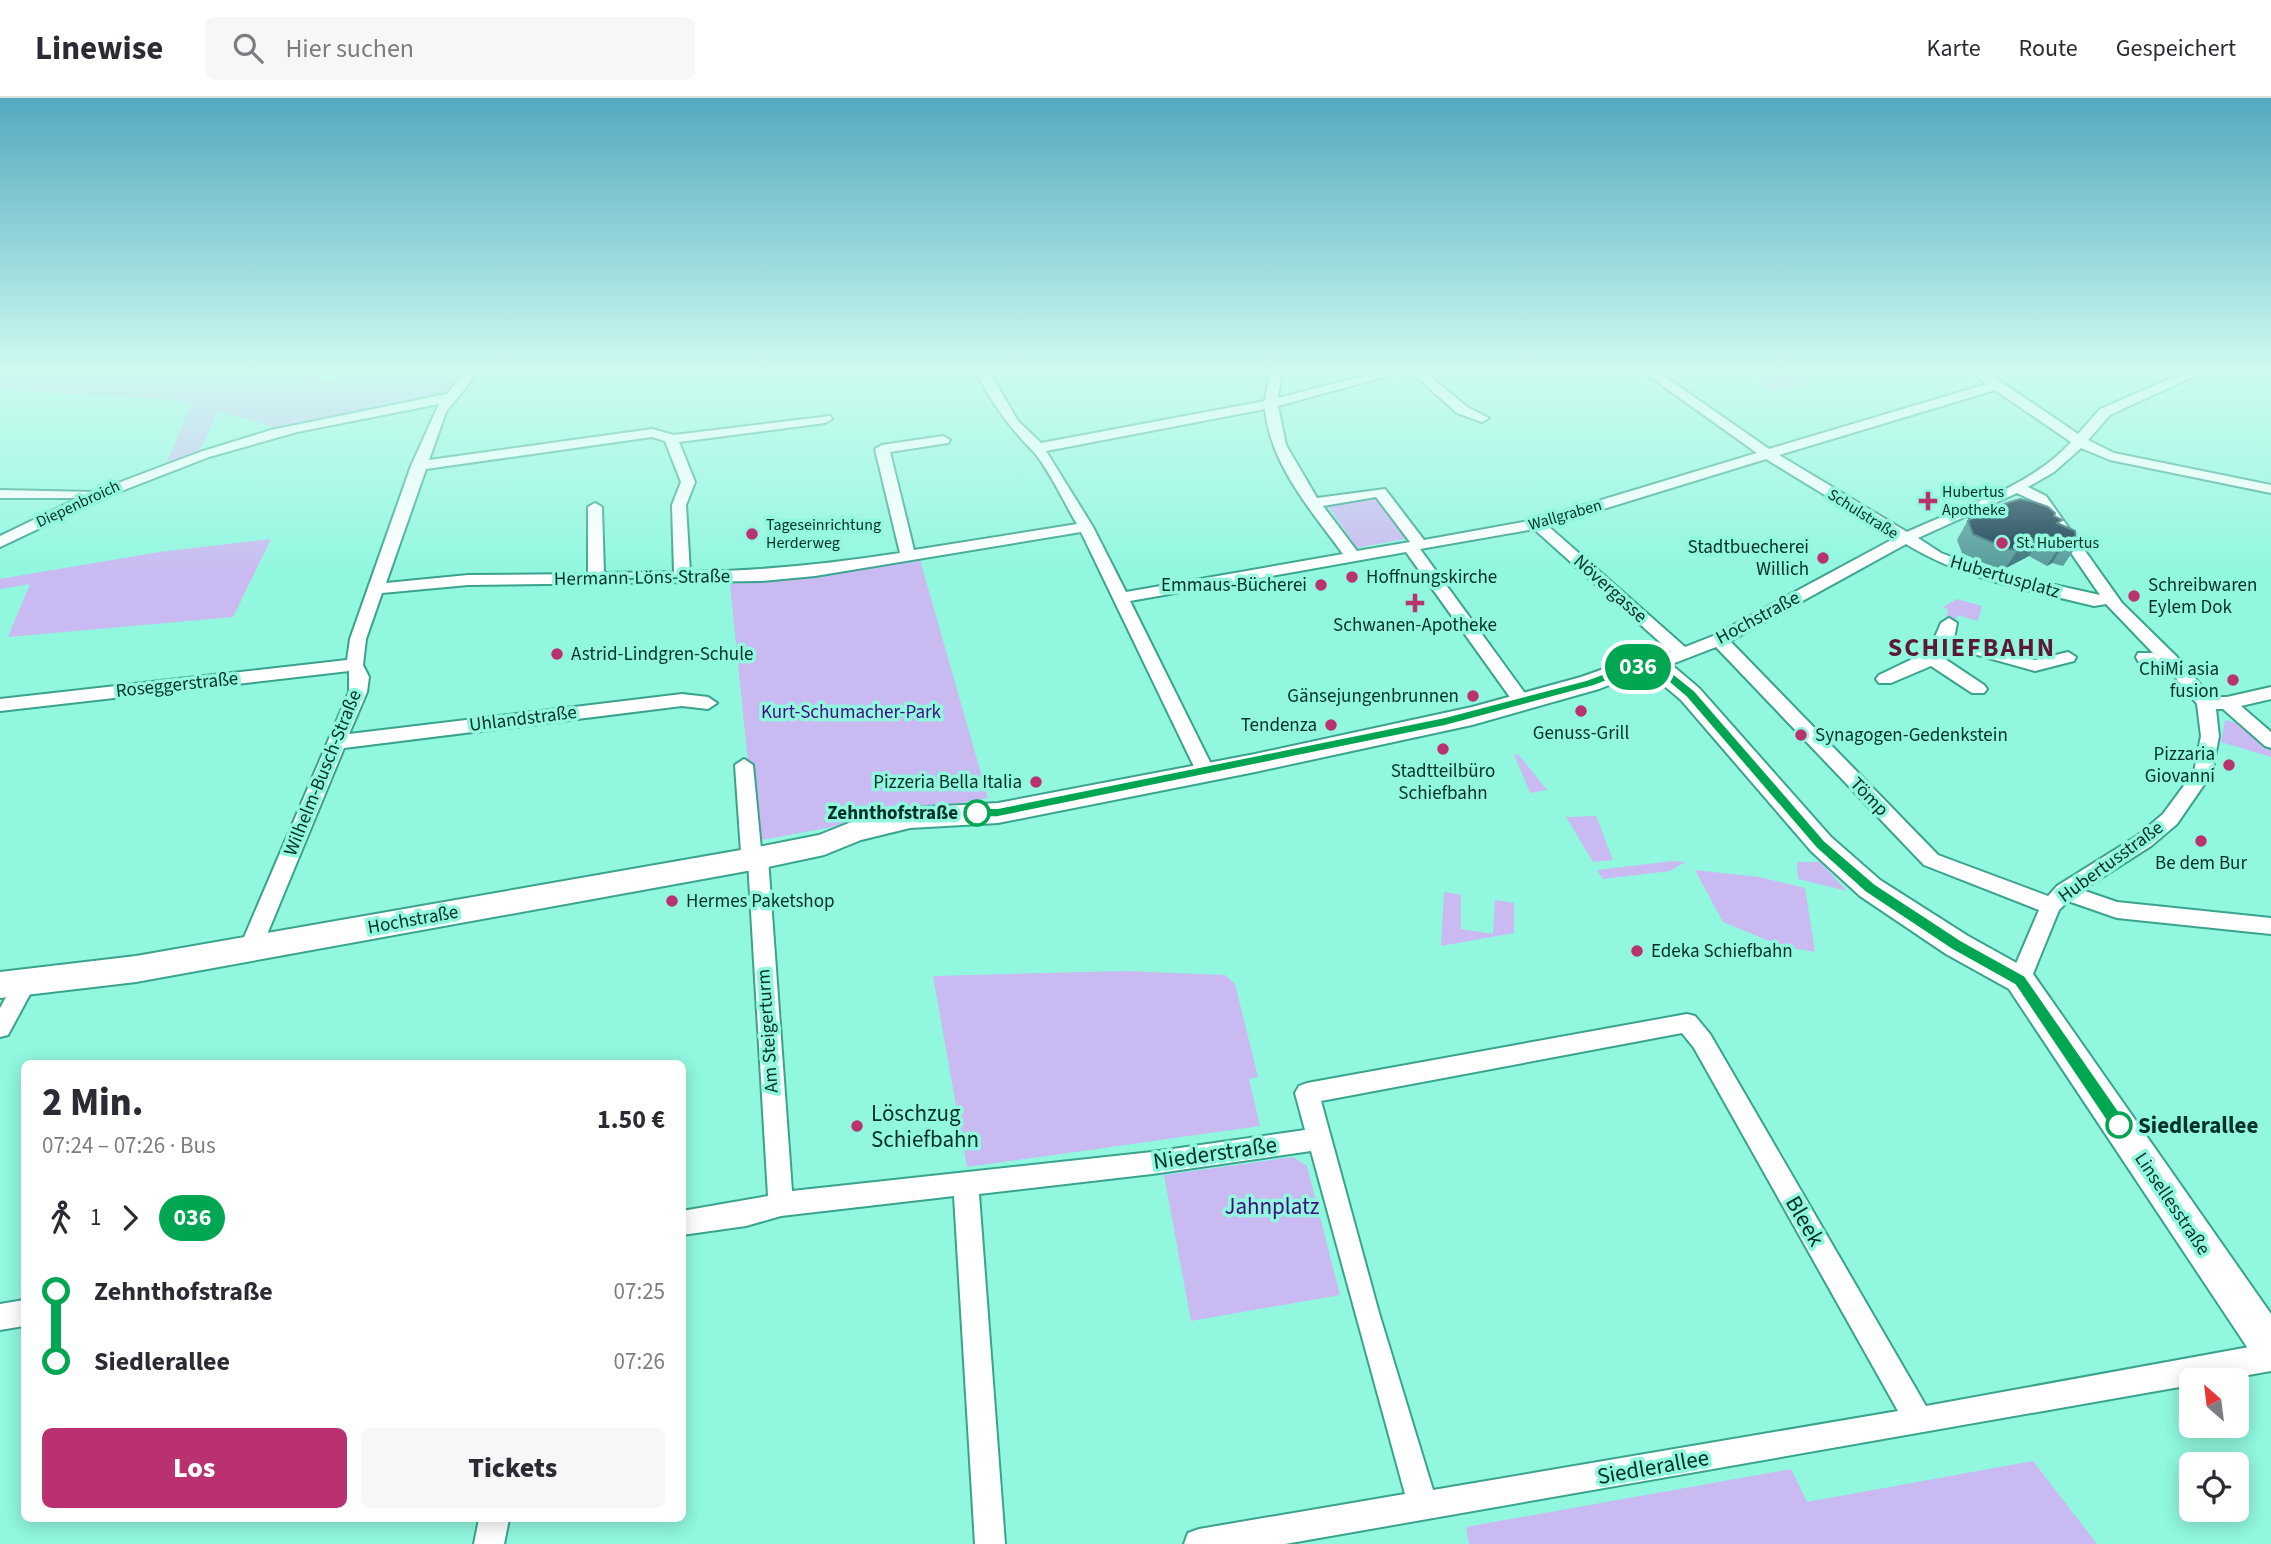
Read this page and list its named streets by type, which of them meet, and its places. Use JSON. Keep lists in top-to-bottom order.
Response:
{
  "streets": {
    "street": [
      "Diepenbroich",
      "Schulstraße",
      "Wallgraben",
      "Hubertusplatz",
      "Hermann-Löns-Straße",
      "Növergasse",
      "Hochstraße",
      "Roseggerstraße",
      "Uhlandstraße",
      "Wilhelm-Busch-Straße",
      "Tömp",
      "Hubertusstraße",
      "Am Steigerturm",
      "Niederstraße",
      "Linsellesstraße",
      "Bleek",
      "Siedlerallee"
    ]
  },
  "crossings": [
    ["Schulstraße", "Wallgraben"],
    ["Schulstraße", "Hubertusplatz"],
    ["Schulstraße", "Hochstraße"],
    ["Wallgraben", "Növergasse"],
    ["Hubertusplatz", "Hochstraße"],
    ["Hermann-Löns-Straße", "Wilhelm-Busch-Straße"],
    ["Növergasse", "Hochstraße"],
    ["Hochstraße", "Wilhelm-Busch-Straße"],
    ["Hochstraße", "Tömp"],
    ["Hochstraße", "Am Steigerturm"],
    ["Hochstraße", "Linsellesstraße"],
    ["Roseggerstraße", "Wilhelm-Busch-Straße"],
    ["Uhlandstraße", "Wilhelm-Busch-Straße"],
    ["Tömp", "Hubertusstraße"],
    ["Hubertusstraße", "Linsellesstraße"],
    ["Am Steigerturm", "Niederstraße"],
    ["Niederstraße", "Bleek"],
    ["Bleek", "Siedlerallee"]
  ],
  "districts": ["SCHIEFBAHN"],
  "parks": ["Kurt-Schumacher-Park", "Jahnplatz"],
  "places": {
    "health": ["Hubertus Apotheke", "Schwanen-Apotheke"],
    "other": [
      "Tageseinrichtung Herderweg",
      "St. Hubertus",
      "Stadtbuecherei Willich",
      "Hoffnungskirche",
      "Emmaus-Bücherei",
      "Schreibwaren Eylem Dok",
      "Astrid-Lindgren-Schule",
      "ChiMi asia fusion",
      "Gänsejungenbrunnen",
      "Genuss-Grill",
      "Tendenza",
      "Synagogen-Gedenkstein",
      "Stadtteilbüro Schiefbahn",
      "Pizzaria Giovanni",
      "Pizzeria Bella Italia",
      "Zehnthofstraße",
      "Be dem Bur",
      "Hermes Paketshop",
      "Edeka Schiefbahn",
      "Siedlerallee",
      "Löschzug Schiefbahn"
    ]
  },
  "lines": ["bus line 036"],
  "north": "top left",
  "page": {
    "header": "Linewise",
    "search": "Hier suchen",
    "nav": ["Karte", "Route", "Gespeichert"],
    "on_map": "036",
    "heading": ["2 Min.", "07:24 – 07:26 · Bus", "1.50 €"],
    "legs": ["1", "036"],
    "list": [
      {
        "name": "Zehnthofstraße",
        "value": "07:25"
      },
      {
        "name": "Siedlerallee",
        "value": "07:26"
      }
    ],
    "buttons": ["Los", "Tickets"]
  }
}
